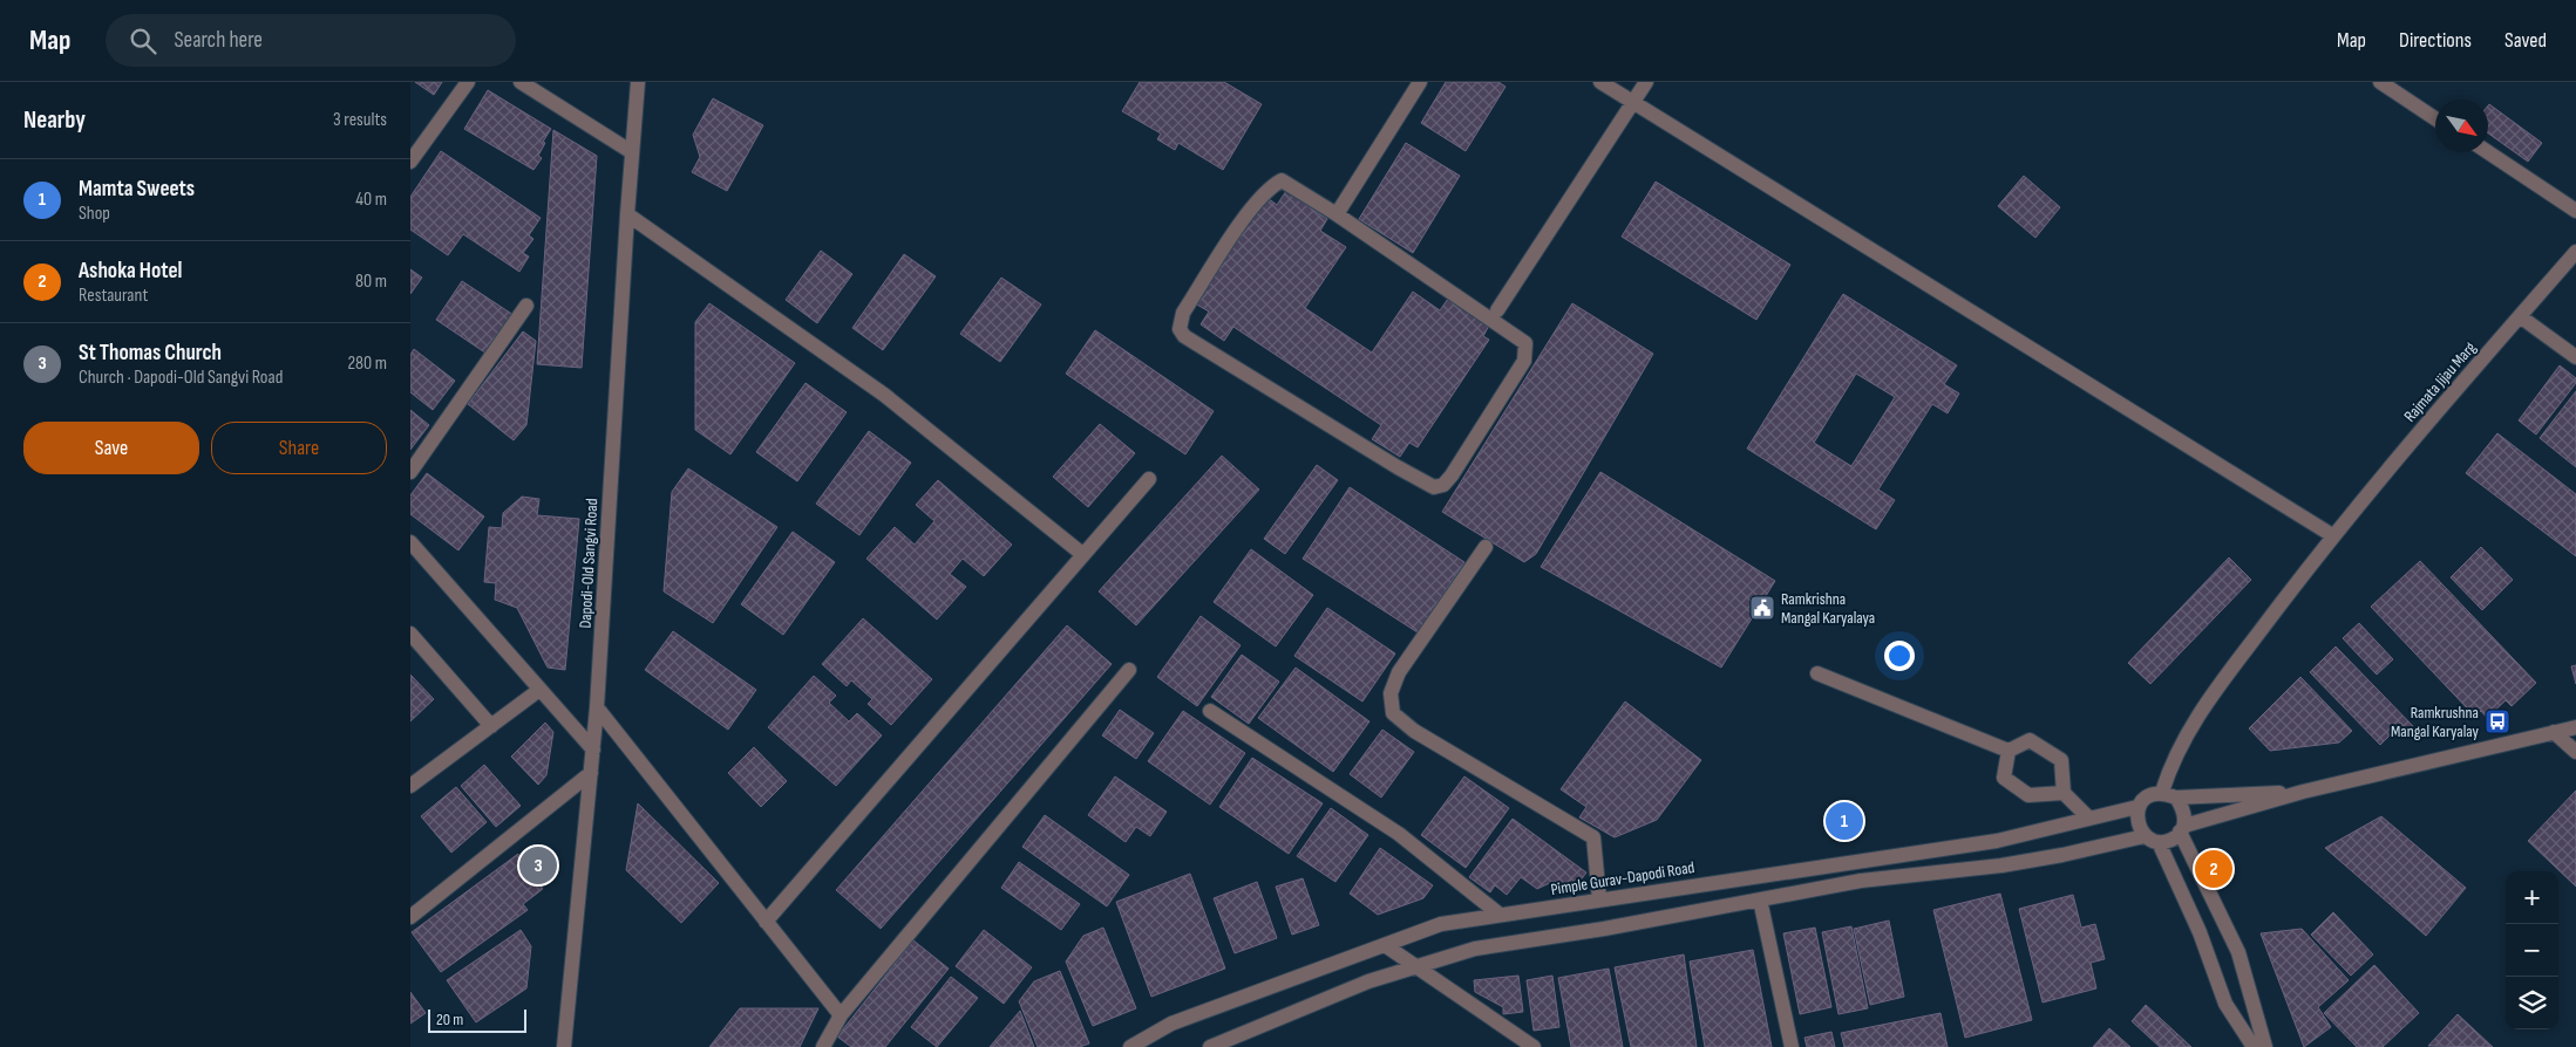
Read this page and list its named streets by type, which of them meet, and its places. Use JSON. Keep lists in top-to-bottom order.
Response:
{
  "streets": {
    "street": ["Rajmata Jijau Marg", "Dapodi-Old Sangvi Road", "Pimple Gurav-Dapodi Road"]
  },
  "crossings": [
    ["Rajmata Jijau Marg", "Pimple Gurav-Dapodi Road"]
  ],
  "places": {
    "public building": ["Ramkrishna Mangal Karyalaya"],
    "bus stop": ["Ramkrushna Mangal Karyalay"]
  },
  "scale_bar": "20 m",
  "north": "bottom right",
  "page": {
    "header": "Map",
    "search": "Search here",
    "nav": ["Map", "Directions", "Saved"],
    "heading": ["Nearby", "3 results"],
    "list": [
      {
        "mark": "1",
        "name": "Mamta Sweets",
        "note": "Shop",
        "value": "40 m"
      },
      {
        "mark": "2",
        "name": "Ashoka Hotel",
        "note": "Restaurant",
        "value": "80 m"
      },
      {
        "mark": "3",
        "name": "St Thomas Church",
        "note": "Church · Dapodi-Old Sangvi Road",
        "value": "280 m"
      }
    ],
    "buttons": ["Save", "Share"],
    "pins": ["1", "3", "2"],
    "map_buttons": ["+", "−"],
    "scale": "20 m"
  }
}
